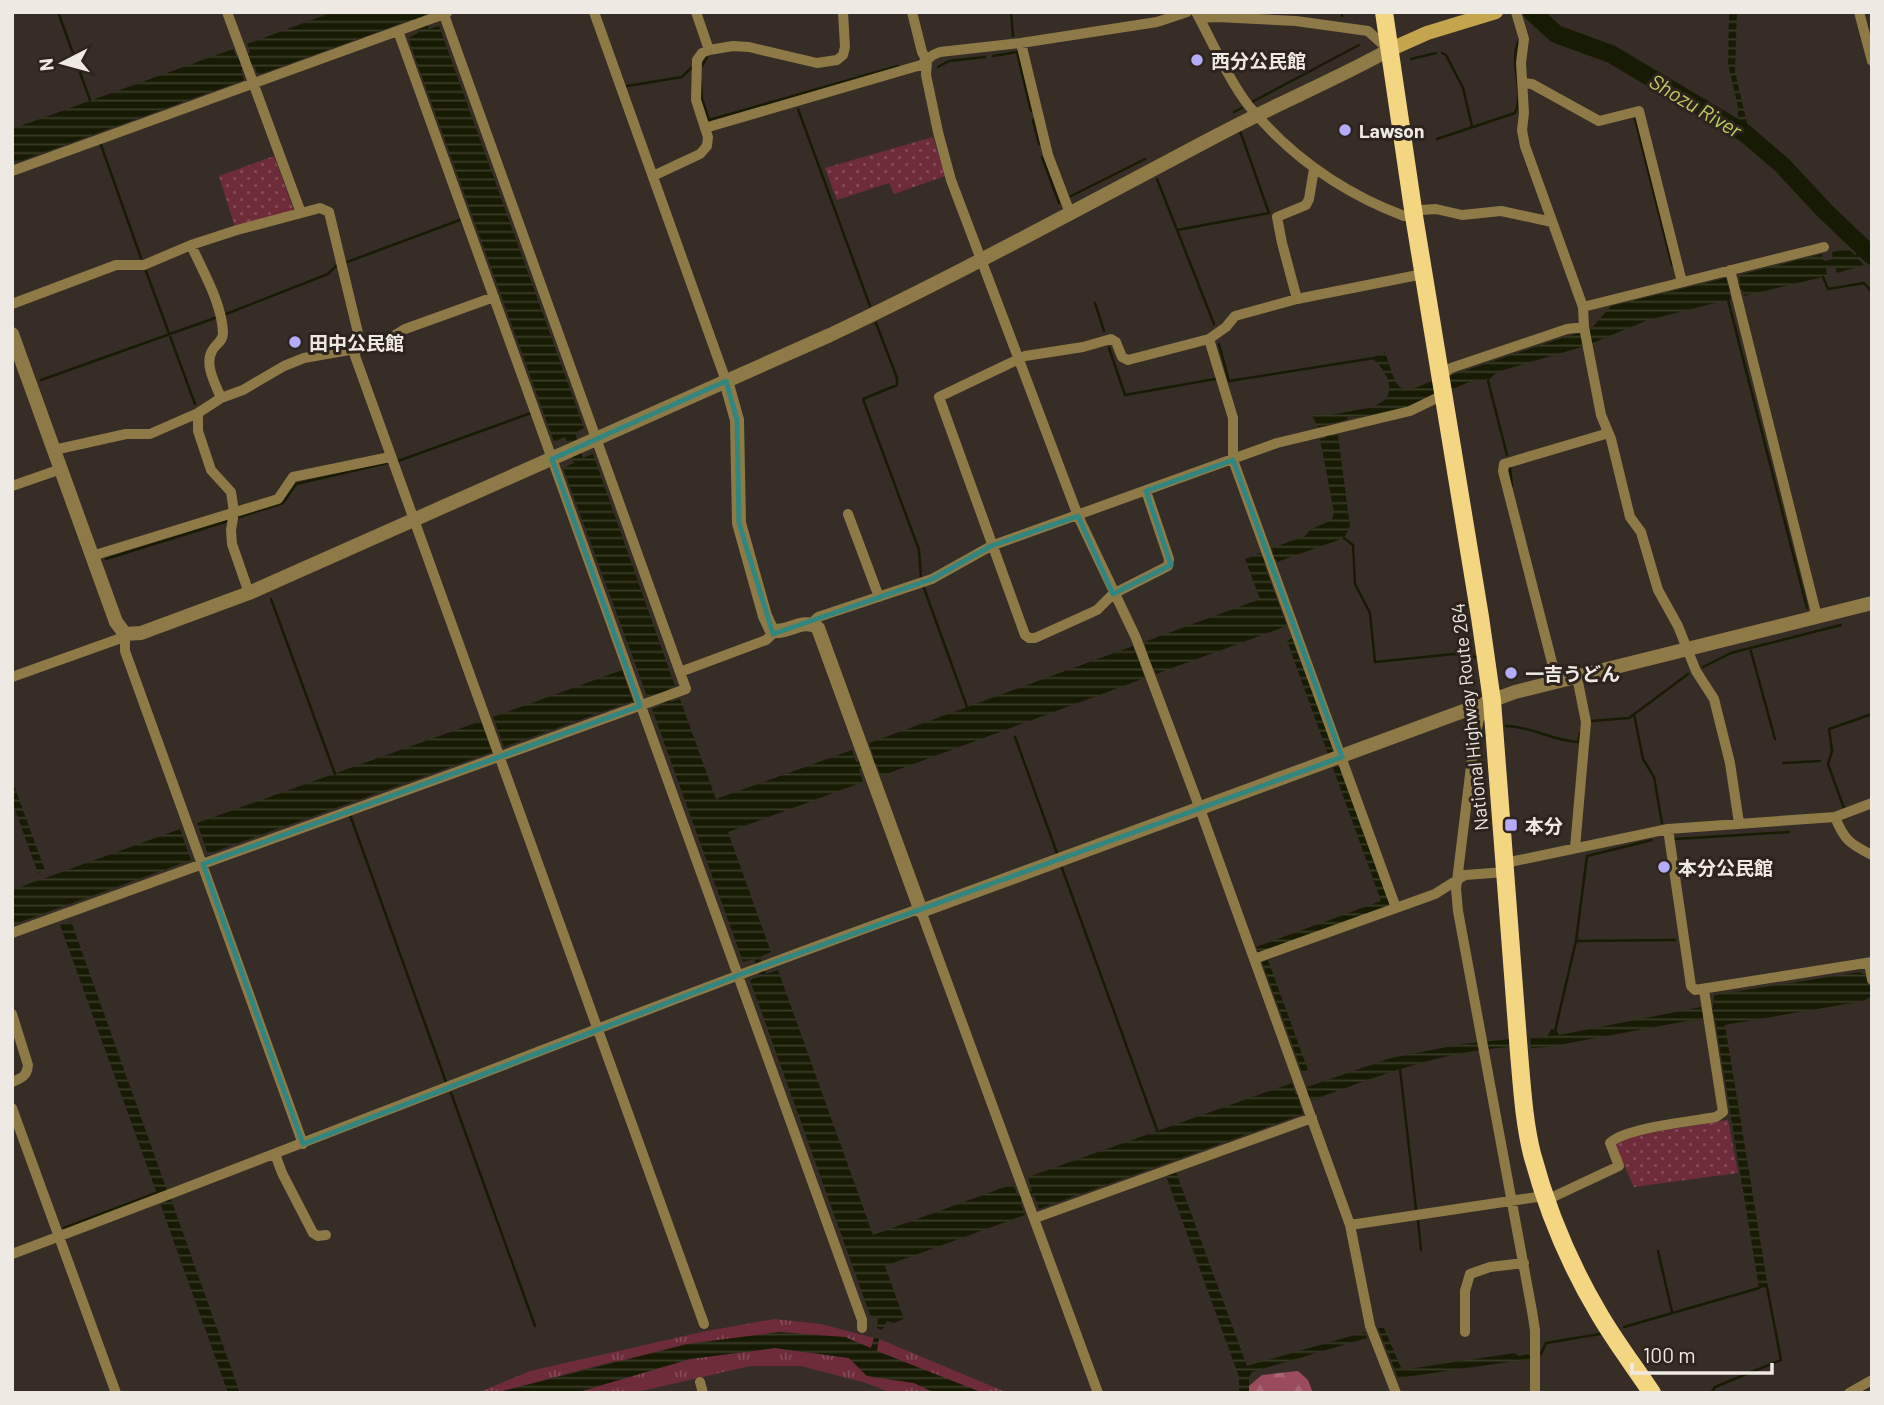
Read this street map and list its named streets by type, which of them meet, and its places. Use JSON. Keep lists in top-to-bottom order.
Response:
{
  "streets": {
    "highway": ["National Highway Route 264"]
  },
  "water": ["Shozu River"],
  "places": {
    "other": [
      "西分公民館",
      "Lawson",
      "田中公民館",
      "一吉うどん",
      "本分公民館"
    ],
    "transit": ["本分"]
  },
  "scale_bar": "100 m",
  "north": "left"
}
